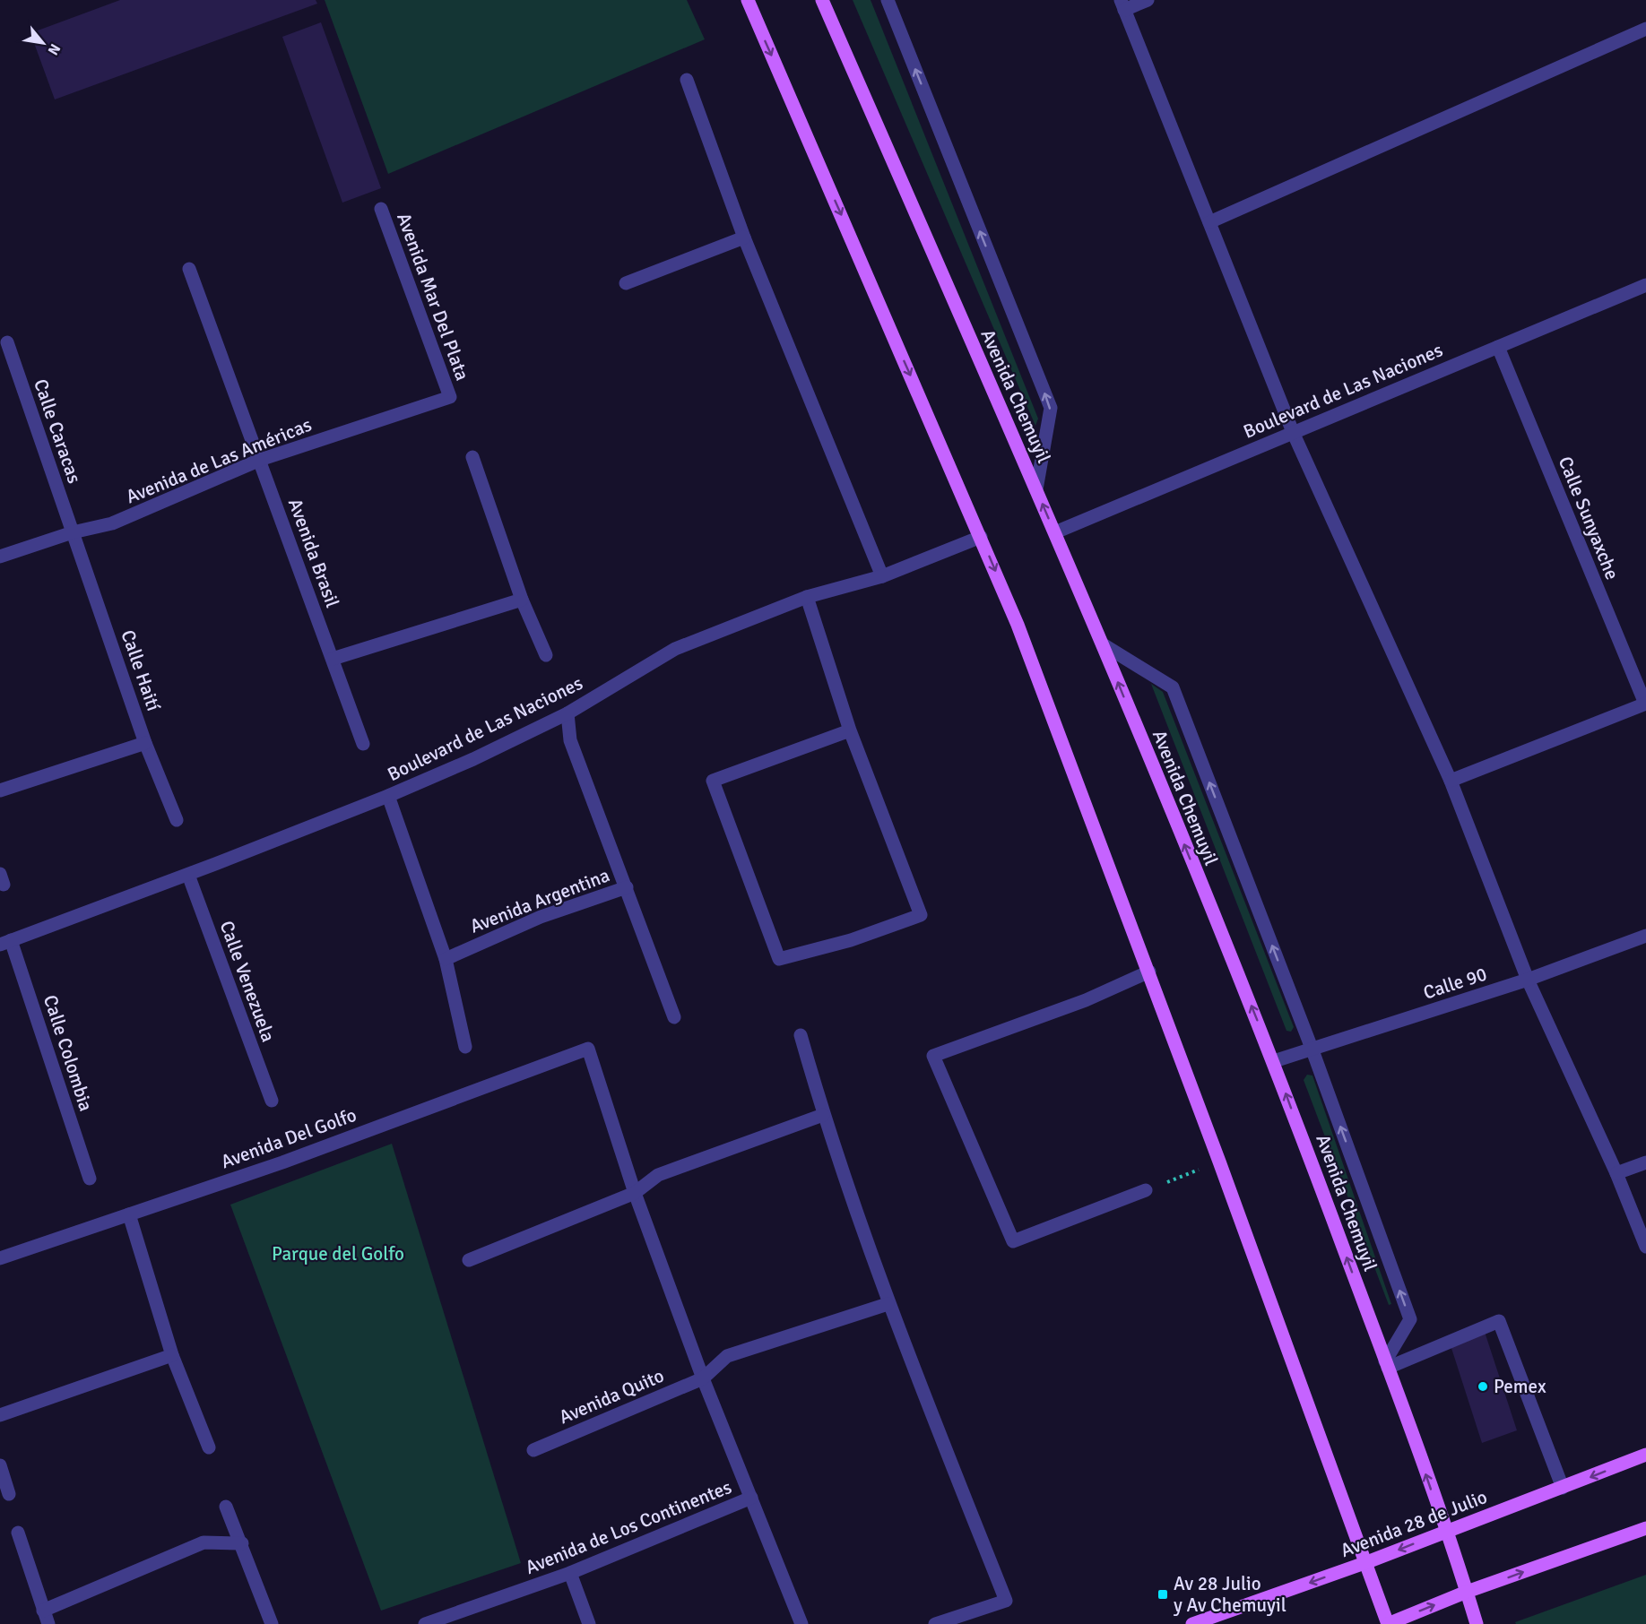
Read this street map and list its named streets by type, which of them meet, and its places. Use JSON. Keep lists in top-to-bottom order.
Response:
{
  "streets": {
    "main road": ["Avenida Chemuyil", "Avenida 28 de Julio"],
    "street": [
      "Avenida Mar Del Plata",
      "Boulevard de Las Naciones",
      "Calle Caracas",
      "Avenida de Las Américas",
      "Calle Sunyaxche",
      "Avenida Brasil",
      "Calle Haití",
      "Avenida Argentina",
      "Calle Venezuela",
      "Calle 90",
      "Calle Colombia",
      "Avenida Del Golfo",
      "Avenida Quito",
      "Avenida de Los Continentes"
    ]
  },
  "crossings": [
    ["Avenida Mar Del Plata", "Avenida de Las Américas"],
    ["Boulevard de Las Naciones", "Avenida Chemuyil"],
    ["Boulevard de Las Naciones", "Calle Sunyaxche"],
    ["Boulevard de Las Naciones", "Avenida Argentina"],
    ["Boulevard de Las Naciones", "Calle Venezuela"],
    ["Boulevard de Las Naciones", "Calle Colombia"],
    ["Avenida Chemuyil", "Calle 90"],
    ["Avenida Chemuyil", "Avenida 28 de Julio"],
    ["Calle Caracas", "Avenida de Las Américas"],
    ["Calle Caracas", "Calle Haití"],
    ["Avenida de Las Américas", "Avenida Brasil"],
    ["Avenida de Las Américas", "Calle Haití"],
    ["Avenida Del Golfo", "Avenida de Los Continentes"],
    ["Avenida Quito", "Avenida de Los Continentes"]
  ],
  "parks": ["Parque del Golfo"],
  "places": {
    "other": ["Pemex"],
    "transit": ["Av 28 Julio y Av Chemuyil"]
  },
  "north": "bottom right"
}
